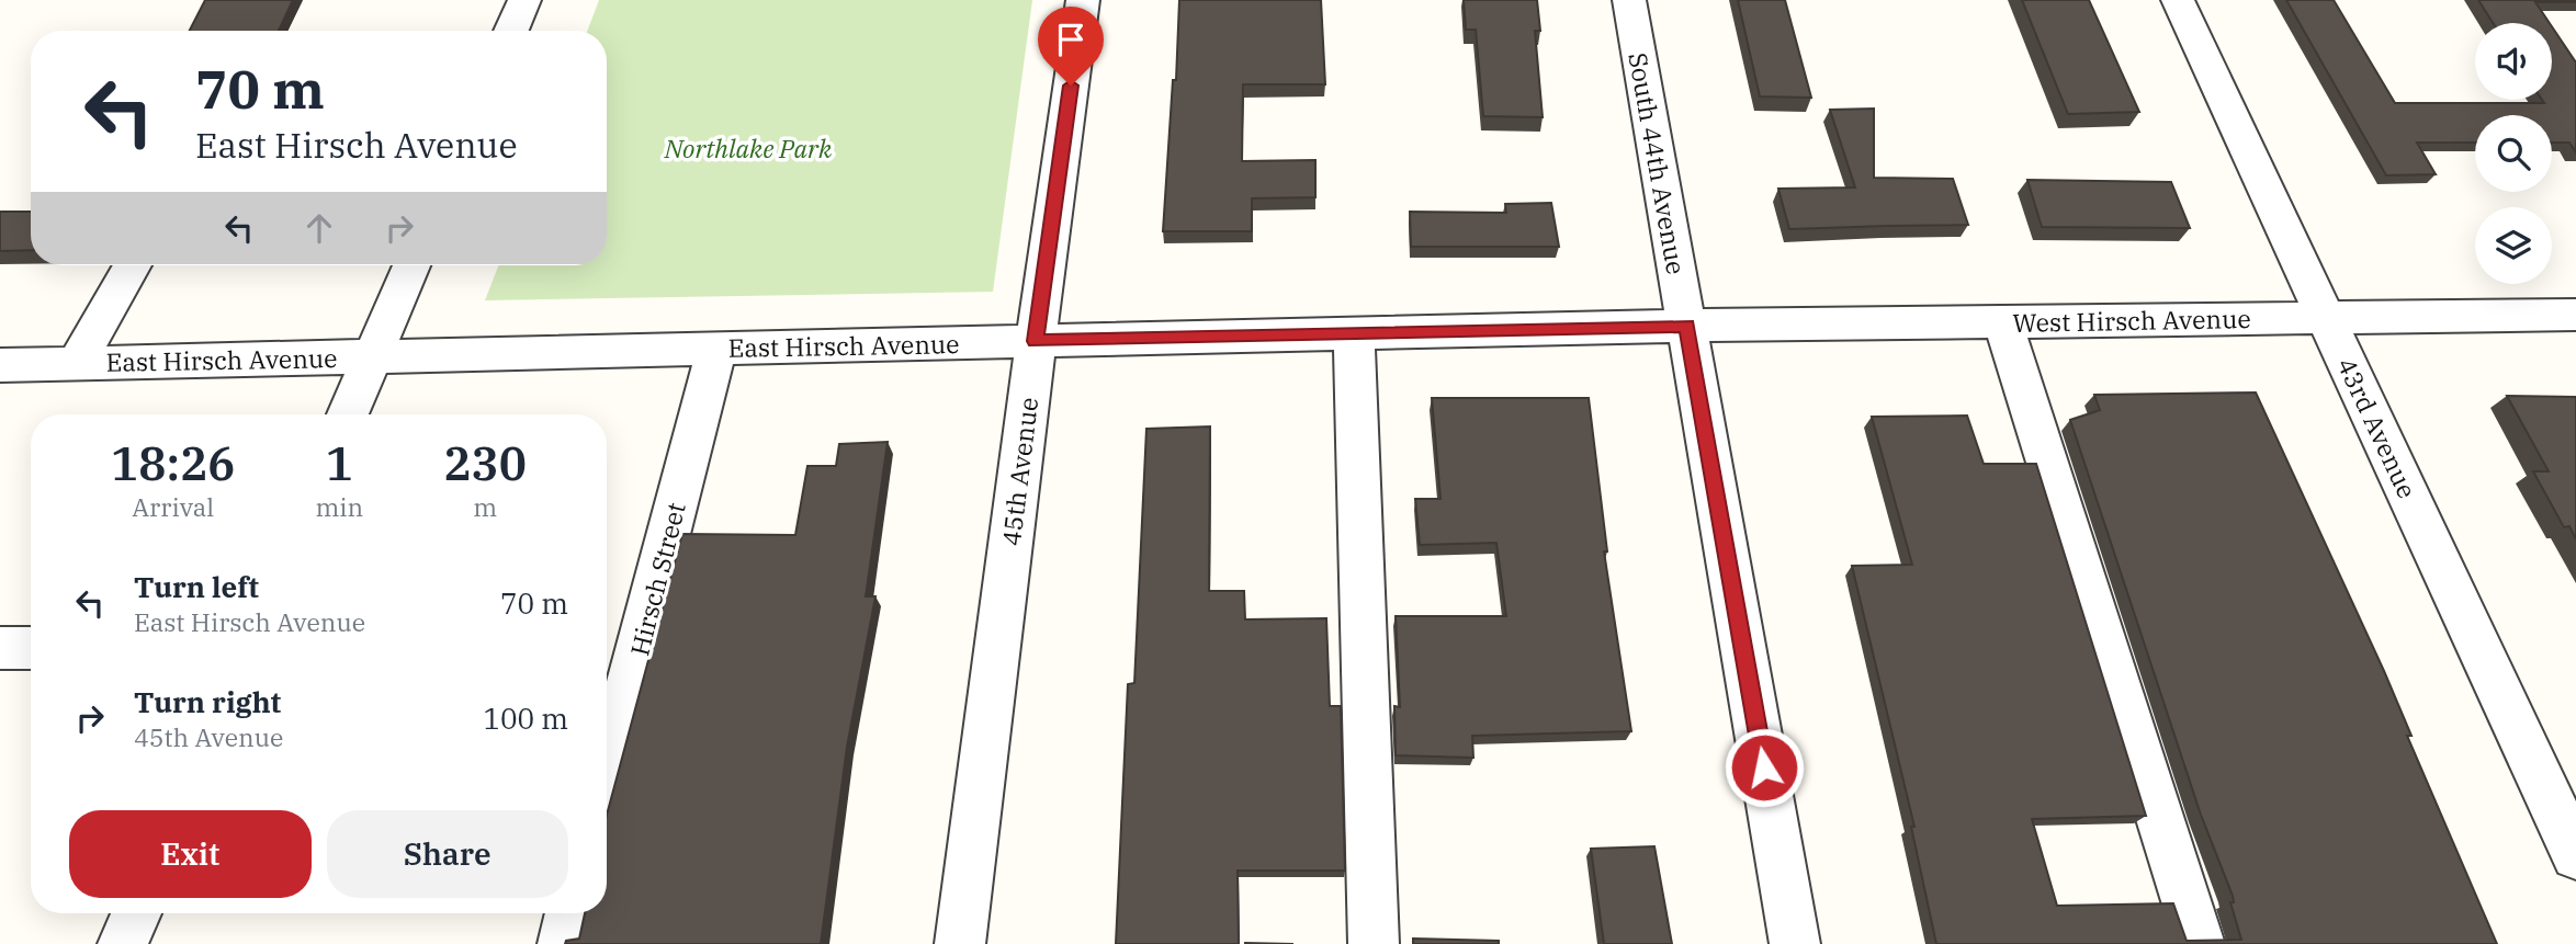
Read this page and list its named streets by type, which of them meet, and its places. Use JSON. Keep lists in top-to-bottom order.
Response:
{
  "streets": {
    "street": [
      "South 44th Avenue",
      "West Hirsch Avenue",
      "East Hirsch Avenue",
      "43rd Avenue",
      "45th Avenue",
      "Hirsch Street"
    ]
  },
  "crossings": [
    ["South 44th Avenue", "West Hirsch Avenue"],
    ["South 44th Avenue", "East Hirsch Avenue"],
    ["West Hirsch Avenue", "East Hirsch Avenue"],
    ["West Hirsch Avenue", "43rd Avenue"],
    ["East Hirsch Avenue", "45th Avenue"],
    ["East Hirsch Avenue", "Hirsch Street"]
  ],
  "parks": ["Northlake Park"],
  "page": {
    "turn": ["70 m", "East Hirsch Avenue"],
    "eta": [
      "18:26",
      "Arrival",
      "1",
      "min",
      "230",
      "m"
    ],
    "list": [
      {
        "name": "Turn left",
        "note": "East Hirsch Avenue",
        "value": "70 m"
      },
      {
        "name": "Turn right",
        "note": "45th Avenue",
        "value": "100 m"
      }
    ],
    "buttons": ["Exit", "Share"]
  }
}
